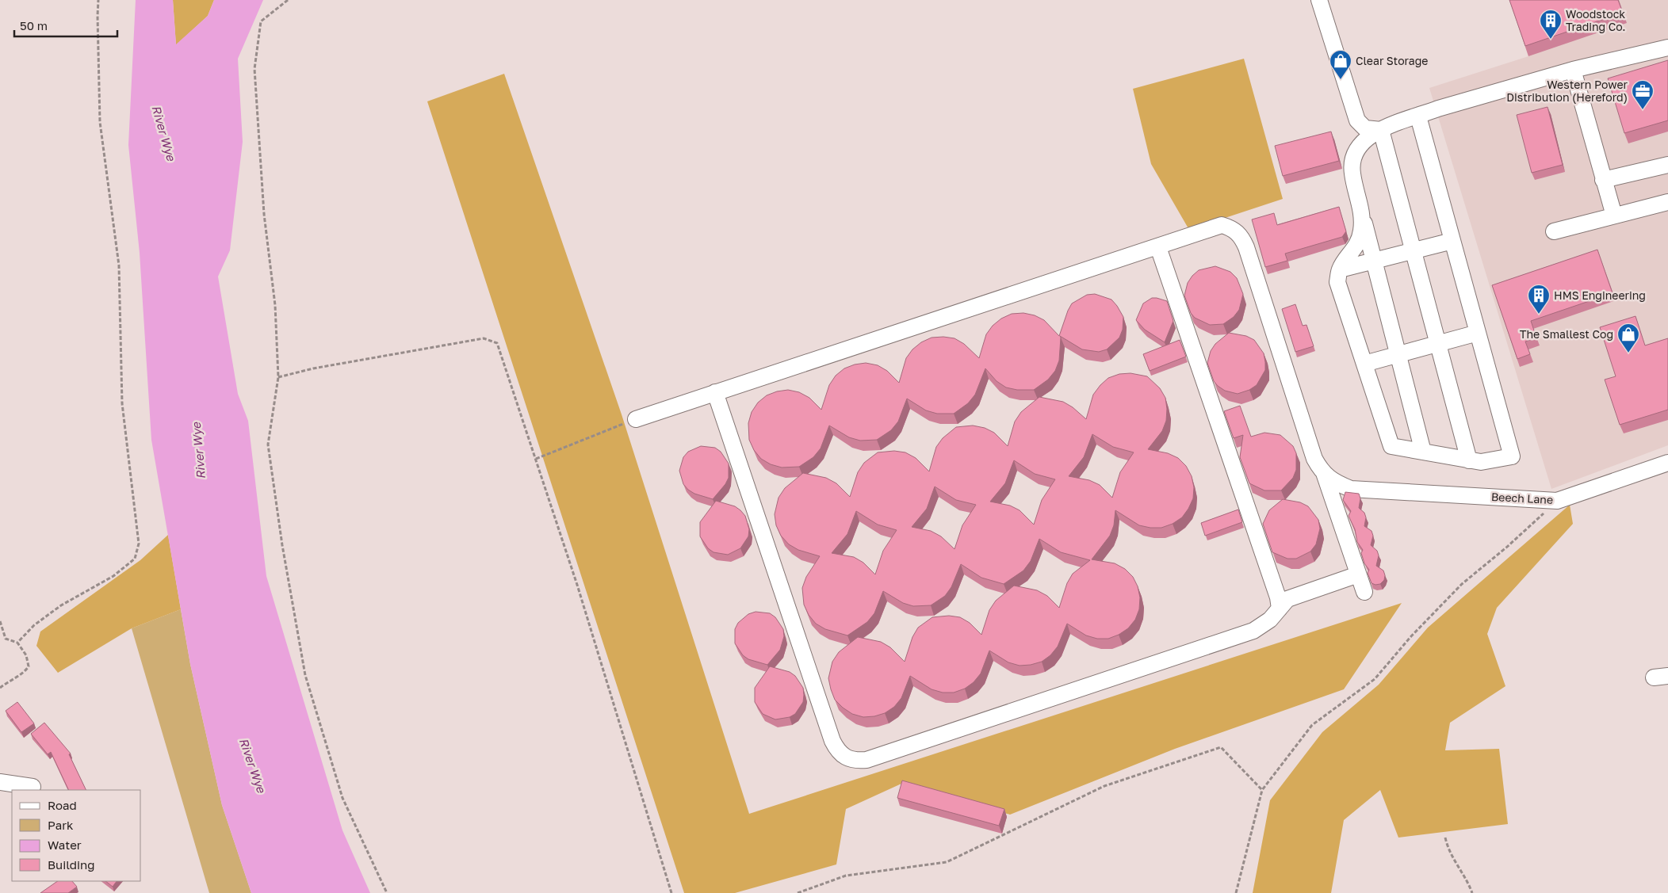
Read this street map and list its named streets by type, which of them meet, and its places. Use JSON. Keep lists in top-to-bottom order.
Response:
{
  "streets": {
    "street": ["Beech Lane"]
  },
  "water": ["River Wye"],
  "places": {
    "building": ["Woodstock Trading Co.", "HMS Engineering"],
    "shop": ["Clear Storage", "The Smallest Cog"],
    "office": ["Western Power Distribution (Hereford)"]
  },
  "legend": [
    "Road",
    "Park",
    "Water",
    "Building"
  ],
  "scale_bar": "50 m"
}
